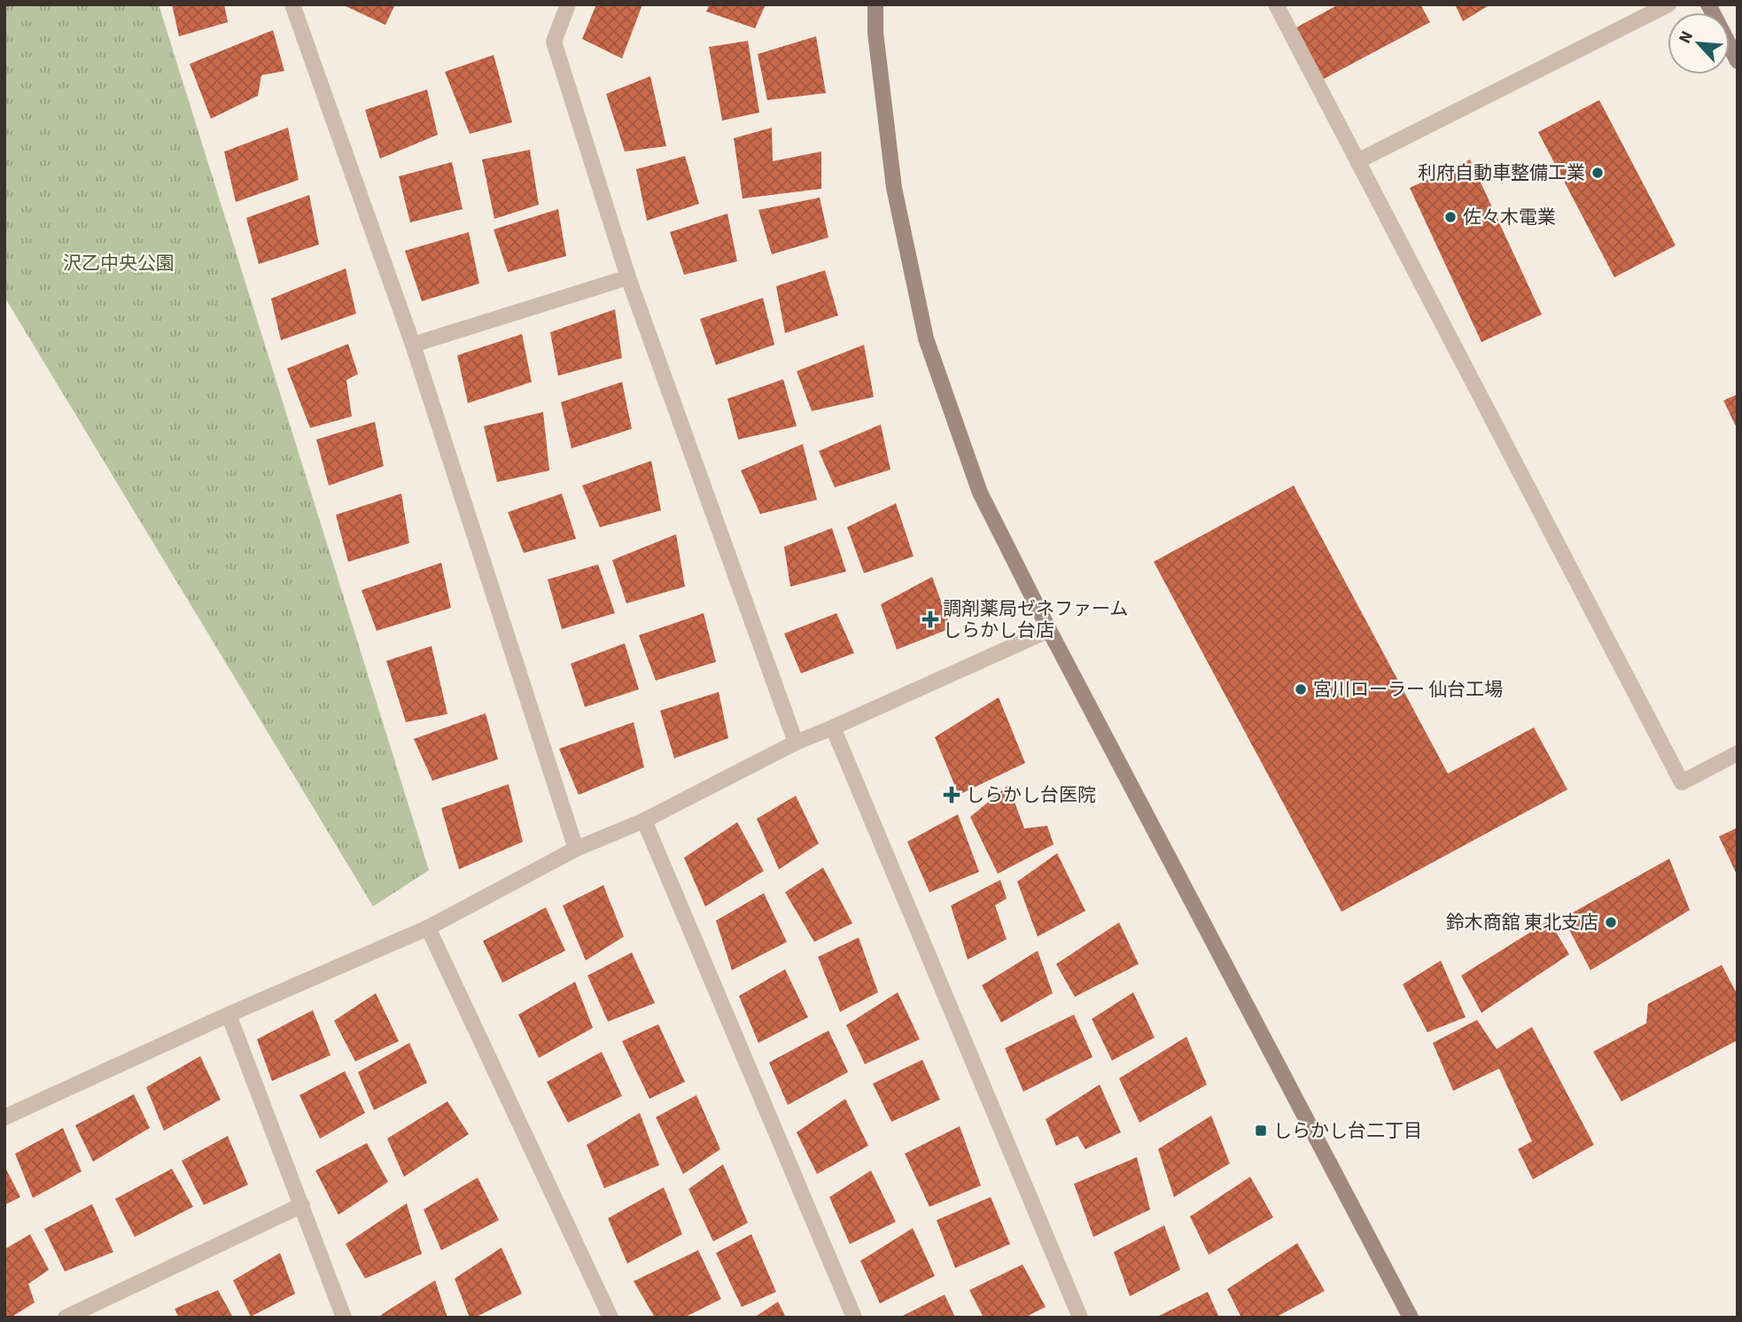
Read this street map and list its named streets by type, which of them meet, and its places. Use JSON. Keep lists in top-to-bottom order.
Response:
{
  "parks": ["沢乙中央公園"],
  "places": {
    "other": [
      "利府自動車整備工業",
      "佐々木電業",
      "宮川ローラー 仙台工場",
      "鈴木商舘 東北支店"
    ],
    "health": ["調剤薬局ゼネファーム しらかし台店", "しらかし台医院"],
    "transit": ["しらかし台二丁目"]
  },
  "north": "top left"
}
